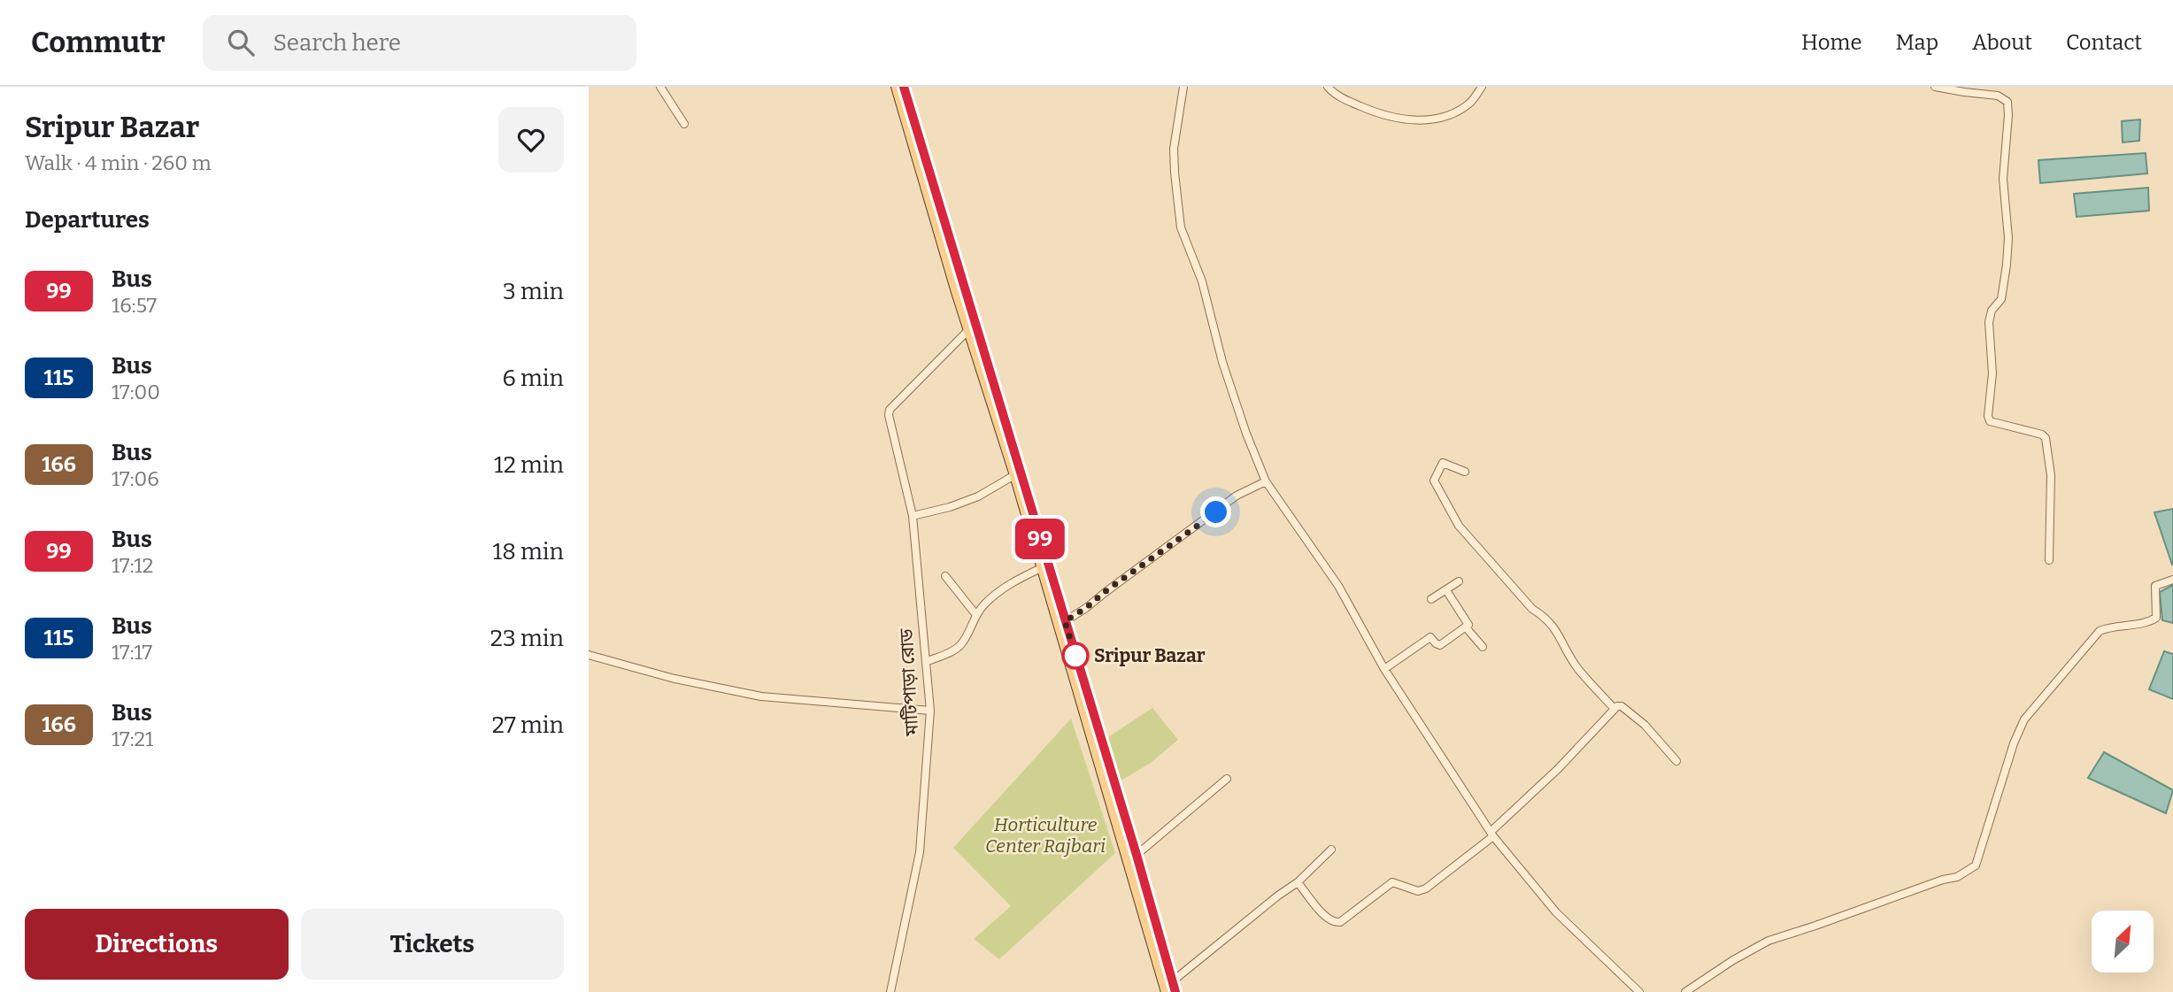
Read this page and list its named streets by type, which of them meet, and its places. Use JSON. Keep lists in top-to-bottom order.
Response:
{
  "streets": {
    "street": ["মাটিপাড়া রোড"]
  },
  "parks": ["Horticulture Center Rajbari"],
  "places": ["Sripur Bazar"],
  "lines": ["bus line 99"],
  "north": "top right",
  "page": {
    "header": "Commutr",
    "search": "Search here",
    "nav": [
      "Home",
      "Map",
      "About",
      "Contact"
    ],
    "heading": [
      ["Sripur Bazar", "Walk · 4 min · 260 m"],
      "Departures"
    ],
    "on_map": "99",
    "list": [
      {
        "mark": "99",
        "name": "Bus",
        "note": "16:57",
        "value": "3 min"
      },
      {
        "mark": "115",
        "name": "Bus",
        "note": "17:00",
        "value": "6 min"
      },
      {
        "mark": "166",
        "name": "Bus",
        "note": "17:06",
        "value": "12 min"
      },
      {
        "mark": "99",
        "name": "Bus",
        "note": "17:12",
        "value": "18 min"
      },
      {
        "mark": "115",
        "name": "Bus",
        "note": "17:17",
        "value": "23 min"
      },
      {
        "mark": "166",
        "name": "Bus",
        "note": "17:21",
        "value": "27 min"
      }
    ],
    "buttons": ["Directions", "Tickets"]
  }
}
